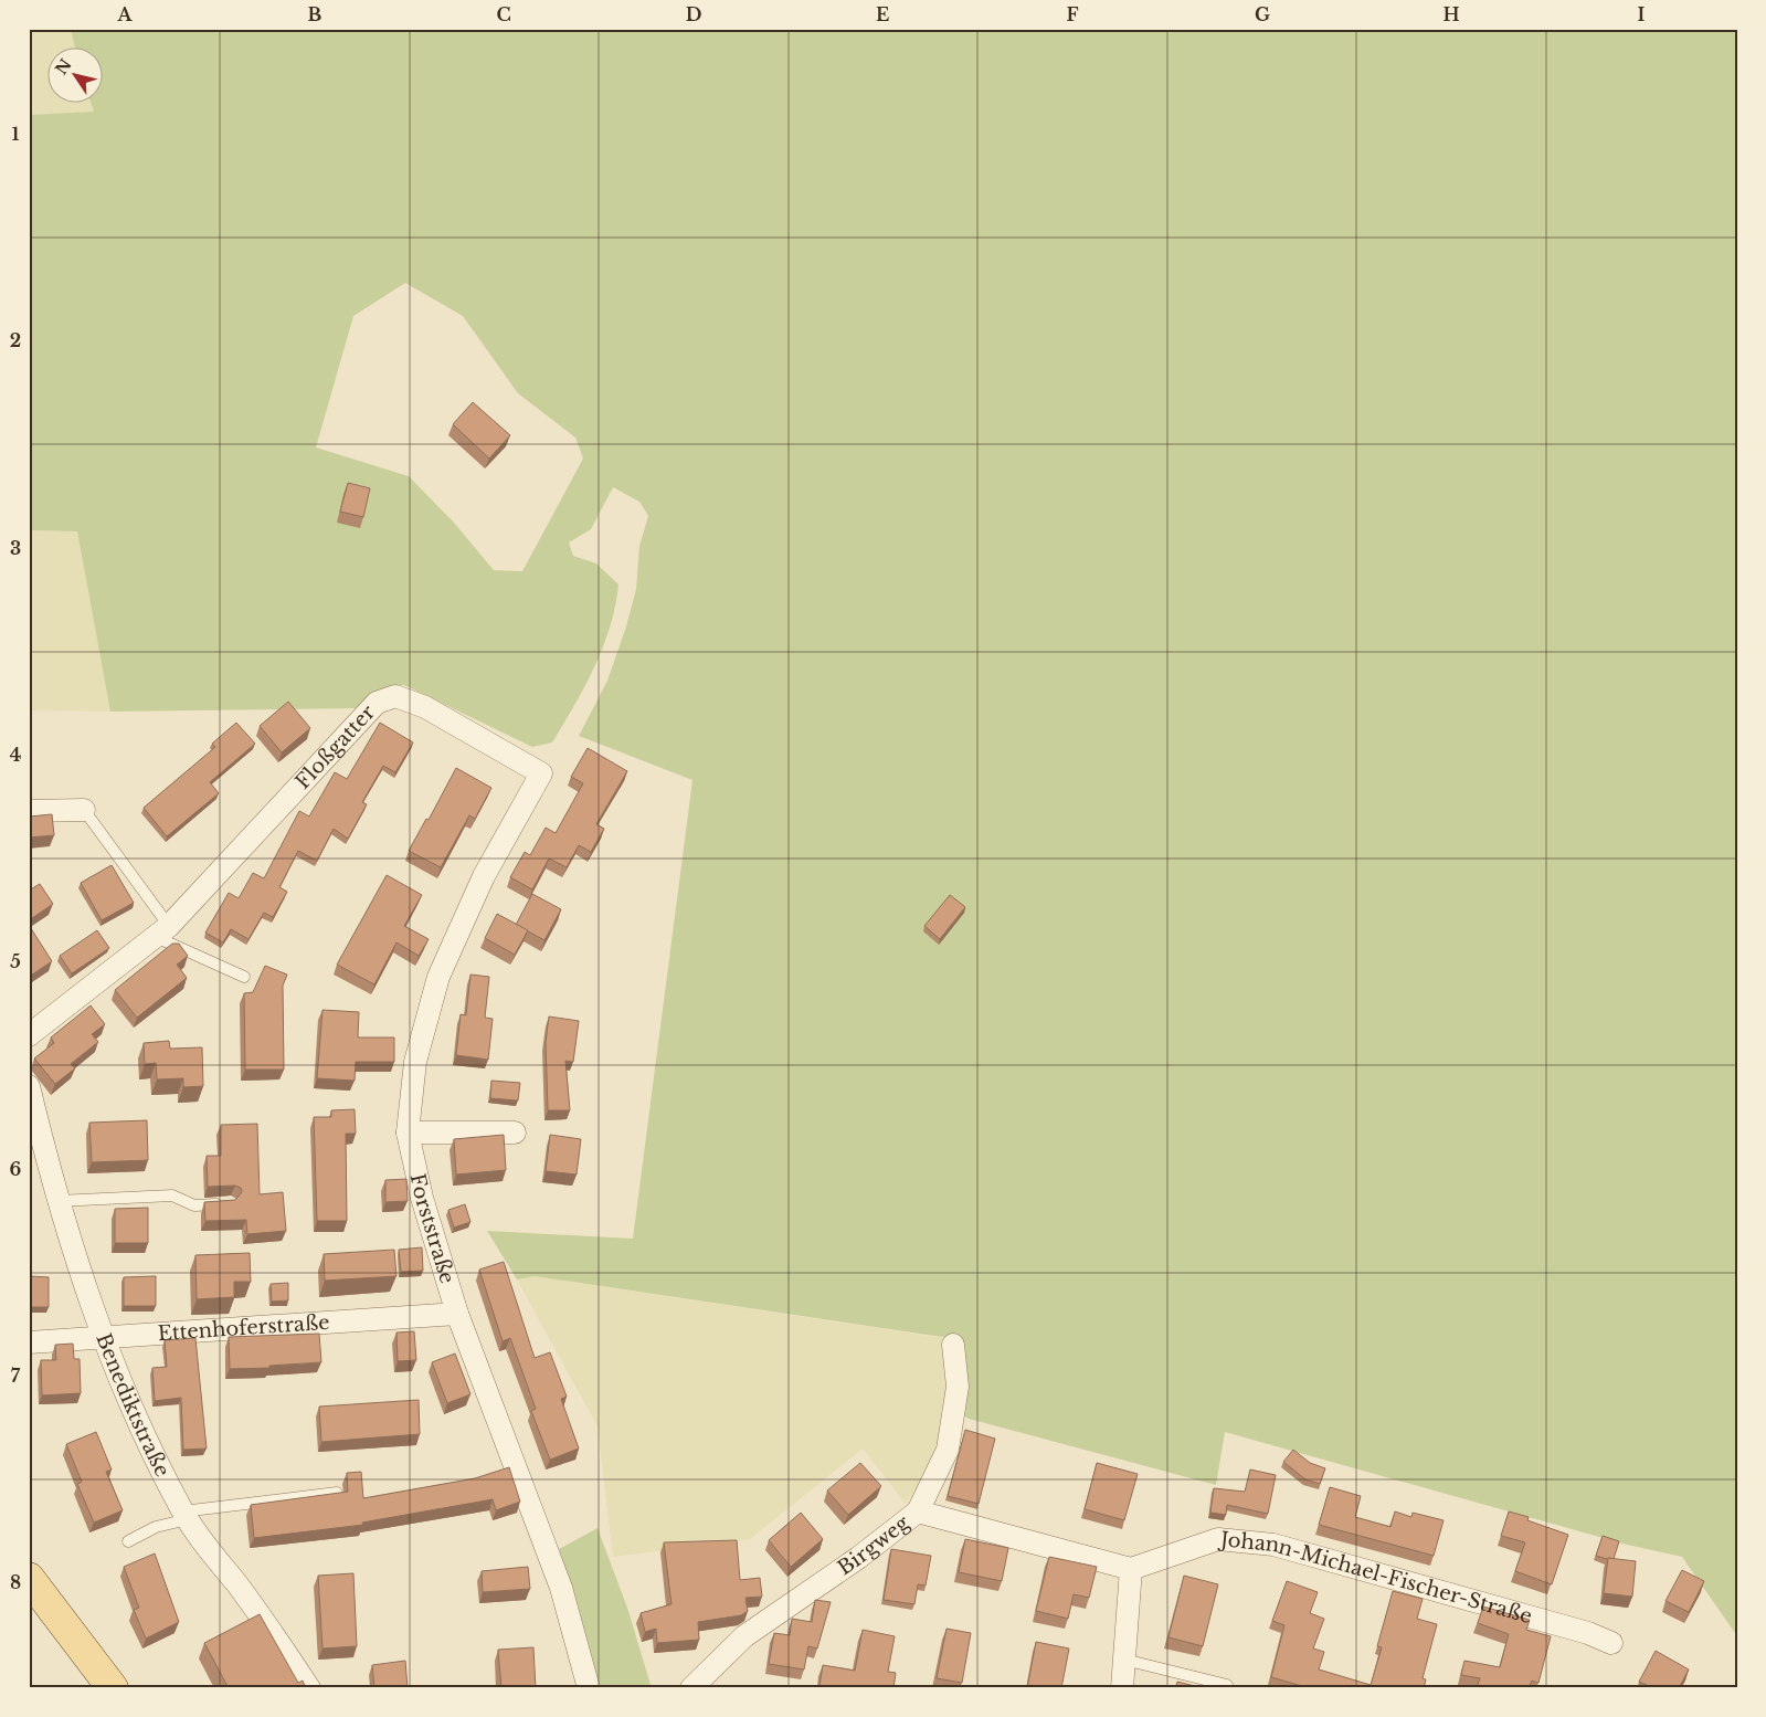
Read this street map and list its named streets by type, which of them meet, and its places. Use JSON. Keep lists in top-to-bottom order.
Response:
{
  "streets": {
    "street": [
      "Floßgatter",
      "Forststraße",
      "Ettenhoferstraße",
      "Benediktstraße",
      "Birgweg",
      "Johann-Michael-Fischer-Straße"
    ]
  },
  "crossings": [
    ["Floßgatter", "Forststraße"],
    ["Forststraße", "Ettenhoferstraße"],
    ["Ettenhoferstraße", "Benediktstraße"]
  ],
  "north": "top left",
  "grid": {
    "columns": [
      "A",
      "B",
      "C",
      "D",
      "E",
      "F",
      "G",
      "H",
      "I"
    ],
    "rows": [
      "1",
      "2",
      "3",
      "4",
      "5",
      "6",
      "7",
      "8"
    ]
  }
}
